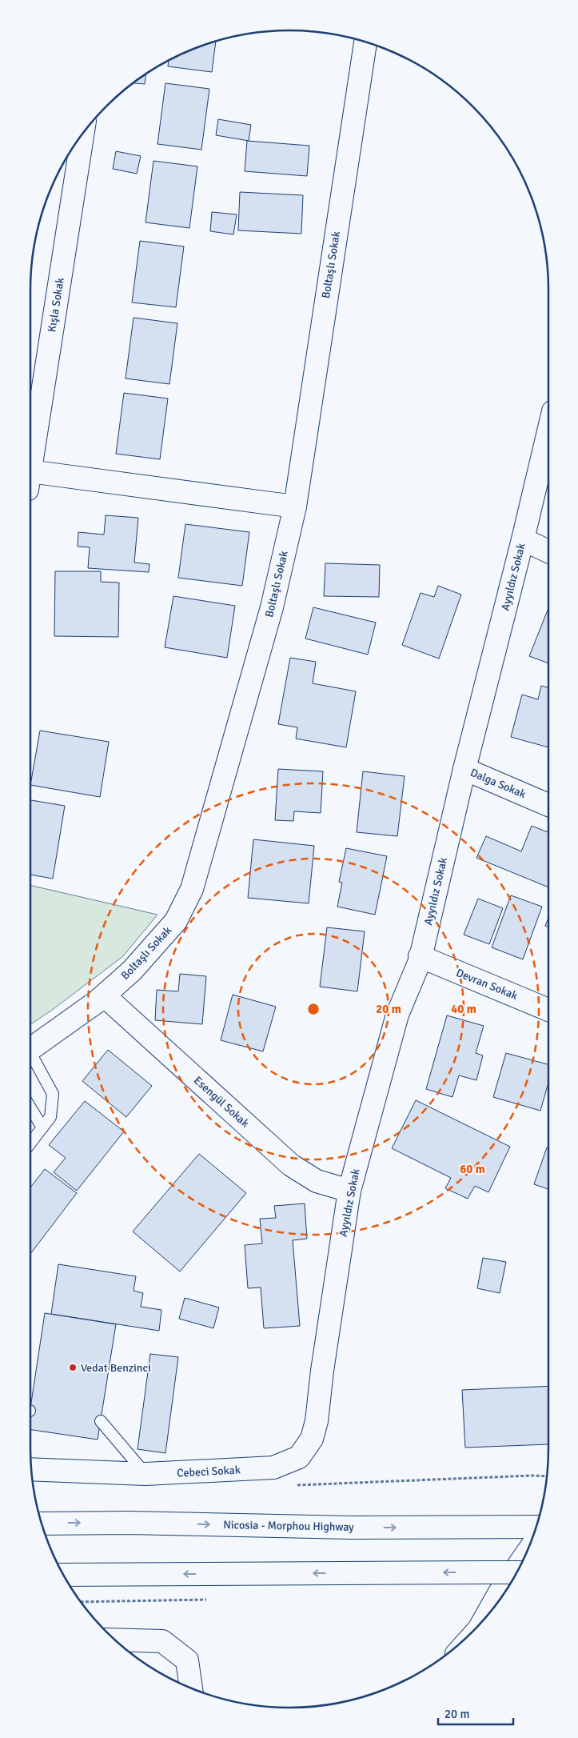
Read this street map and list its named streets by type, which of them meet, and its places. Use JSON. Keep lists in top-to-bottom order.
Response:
{
  "streets": {
    "main road": [
      "Boltaşlı Sokak",
      "Kışla Sokak",
      "Ayyıldız Sokak",
      "Dalga Sokak",
      "Devran Sokak",
      "Esengül Sokak",
      "Cebeci Sokak",
      "Nicosia - Morphou Highway"
    ]
  },
  "crossings": [
    ["Boltaşlı Sokak", "Esengül Sokak"],
    ["Ayyıldız Sokak", "Dalga Sokak"],
    ["Ayyıldız Sokak", "Devran Sokak"],
    ["Ayyıldız Sokak", "Esengül Sokak"],
    ["Ayyıldız Sokak", "Cebeci Sokak"]
  ],
  "places": ["Vedat Benzinci"],
  "scale_bar": "20 m",
  "rings": ["20 m", "40 m", "60 m"]
}
